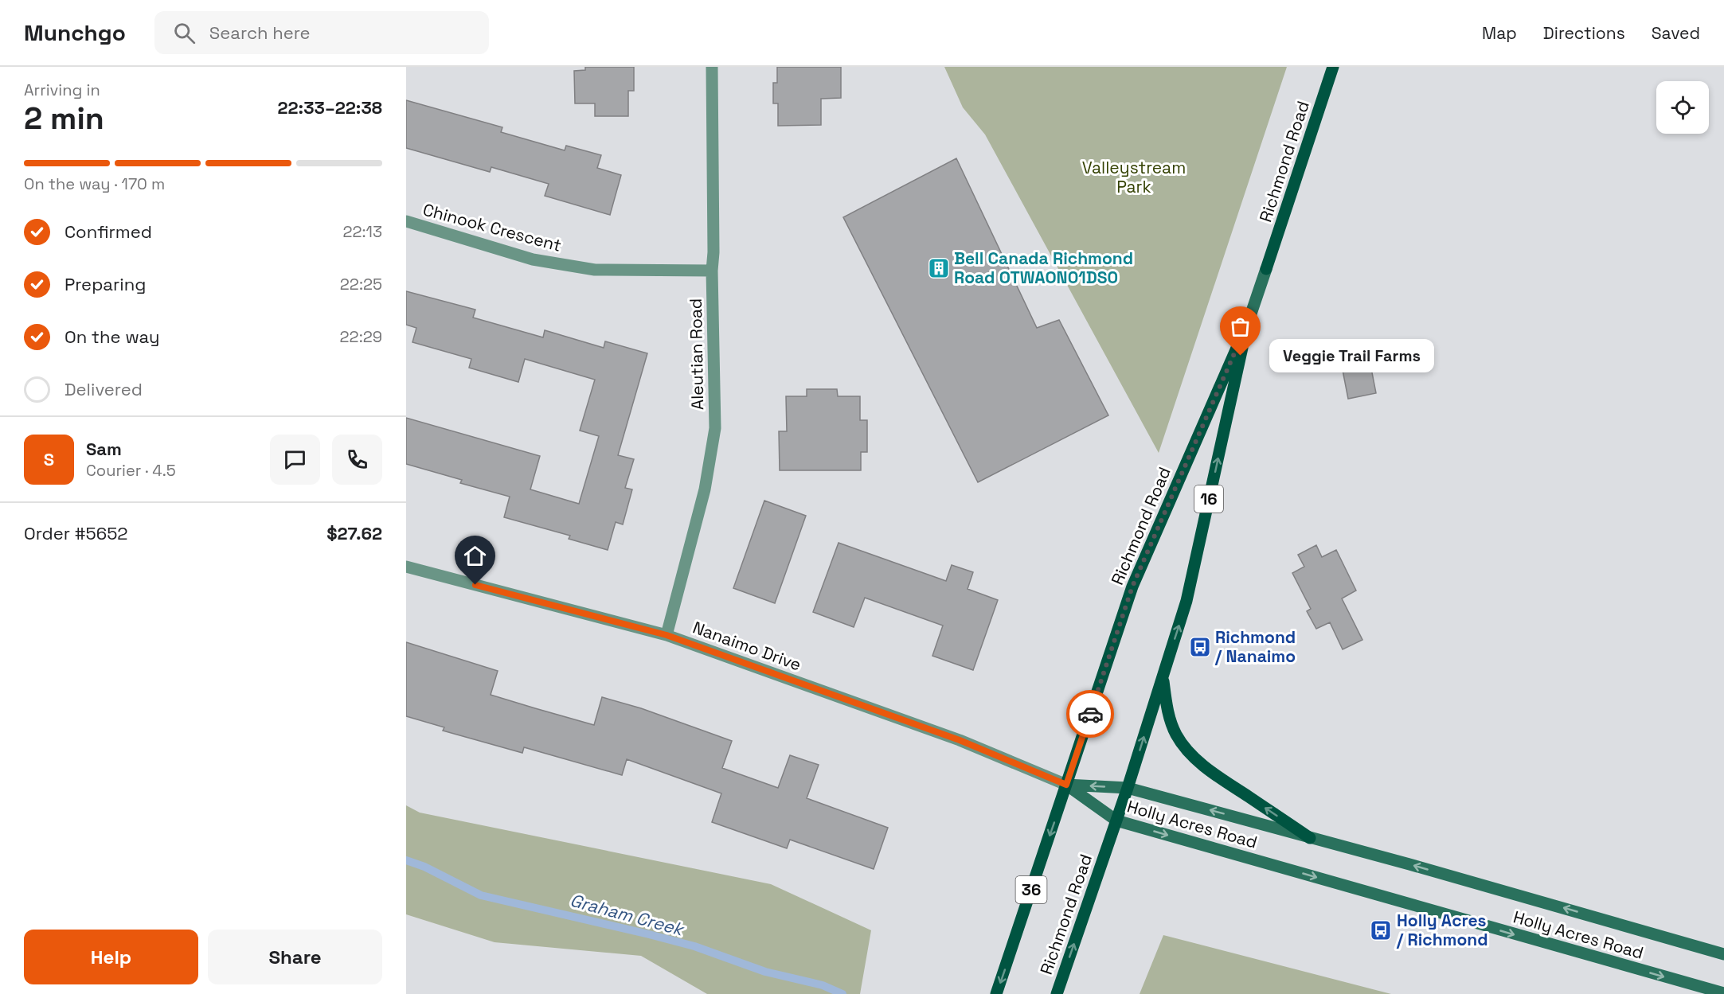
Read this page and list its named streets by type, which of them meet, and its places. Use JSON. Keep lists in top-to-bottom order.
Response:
{
  "streets": {
    "main road": [
      "Richmond Road",
      "16",
      "Holly Acres Road",
      "36"
    ],
    "street": ["Chinook Crescent", "Aleutian Road", "Nanaimo Drive"]
  },
  "crossings": [
    ["Richmond Road", "Nanaimo Drive"],
    ["Richmond Road", "Holly Acres Road"],
    ["Chinook Crescent", "Aleutian Road"],
    ["Aleutian Road", "Nanaimo Drive"],
    ["Nanaimo Drive", "Holly Acres Road"]
  ],
  "water": ["Graham Creek"],
  "parks": ["Valleystream Park"],
  "places": {
    "building": ["Bell Canada Richmond Road OTWAON01DS0"],
    "other": ["Veggie Trail Farms"],
    "bus stop": ["Richmond / Nanaimo", "Holly Acres / Richmond"]
  },
  "page": {
    "header": "Munchgo",
    "search": "Search here",
    "nav": ["Map", "Directions", "Saved"],
    "heading": ["2 min", "Arriving in", "22:33–22:38"],
    "panel": [
      "Sam",
      "Courier · 4.5",
      "Order #5652",
      "$27.62"
    ],
    "bar": "On the way · 170 m",
    "list": [
      ["Confirmed", "22:13"],
      ["Preparing", "22:25"],
      ["On the way", "22:29"],
      "Delivered"
    ],
    "bubble": "Veggie Trail Farms",
    "round": "S",
    "buttons": ["Help", "Share"]
  }
}
